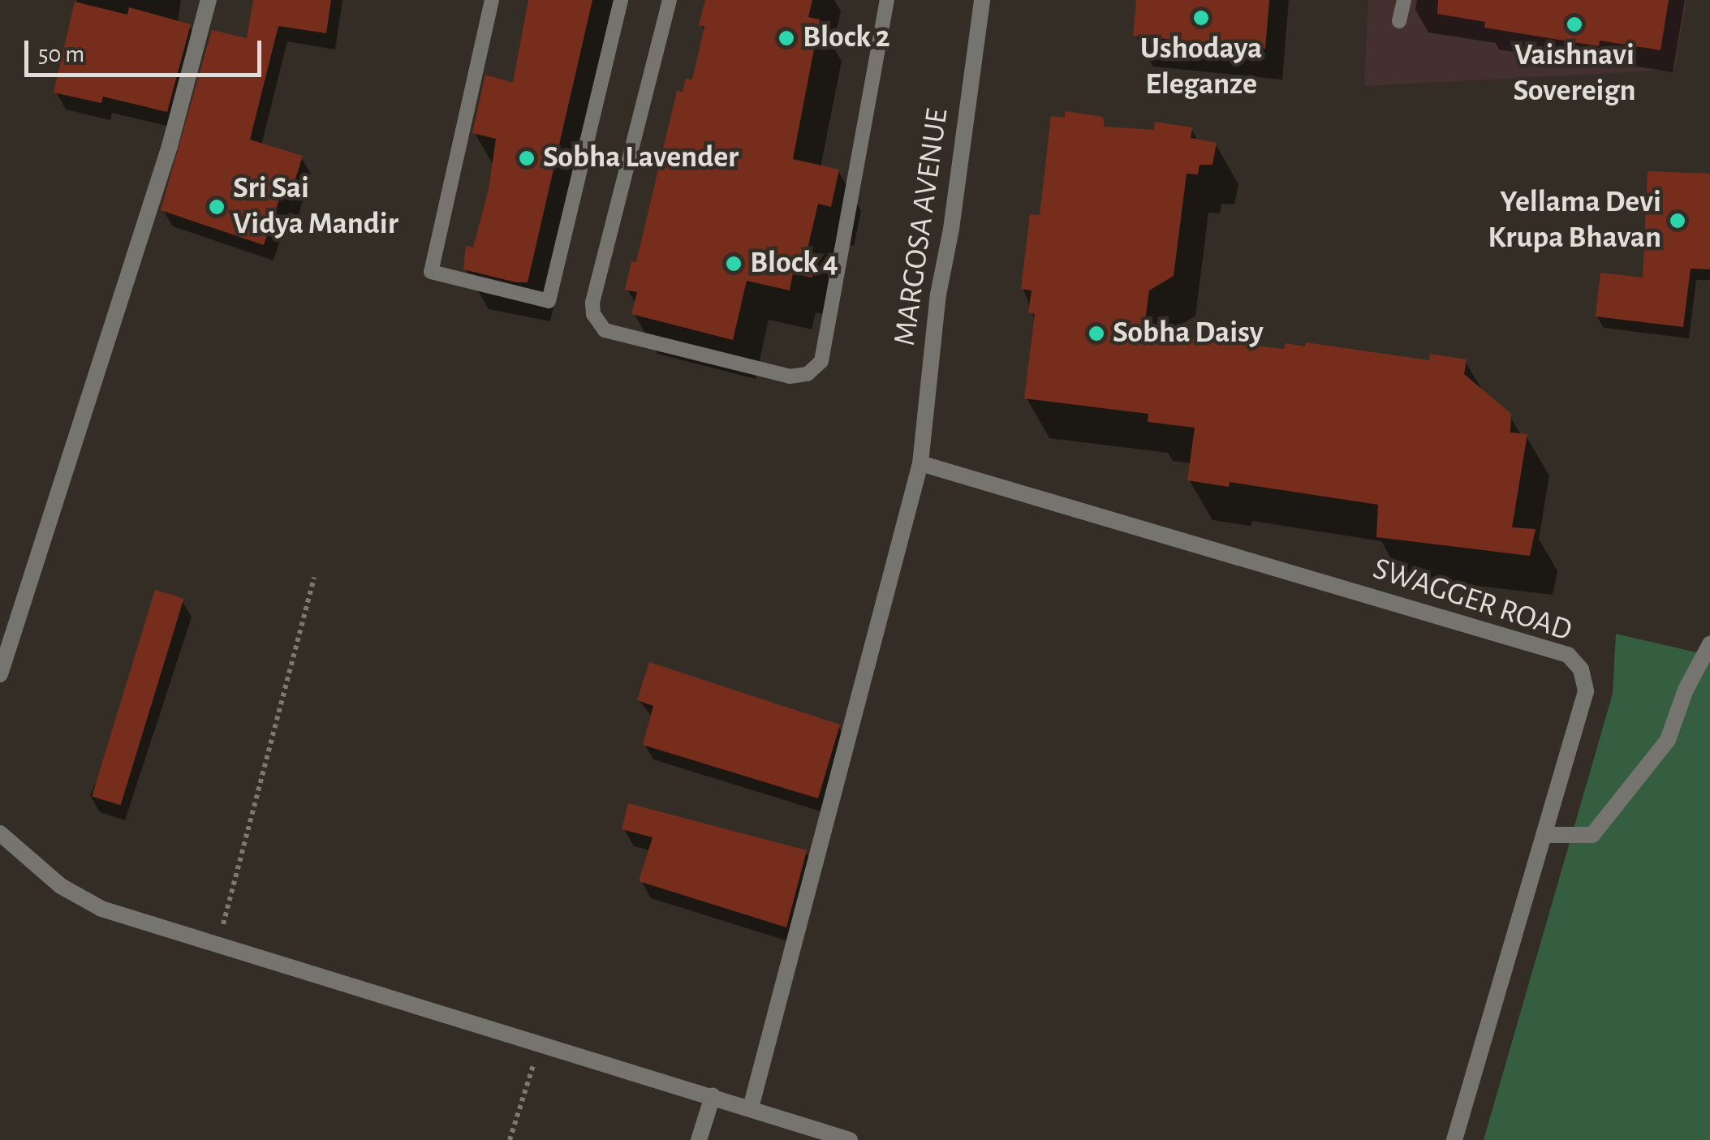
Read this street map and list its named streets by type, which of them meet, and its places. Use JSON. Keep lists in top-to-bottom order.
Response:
{
  "streets": {
    "street": ["MARGOSA AVENUE", "SWAGGER ROAD"]
  },
  "crossings": [
    ["MARGOSA AVENUE", "SWAGGER ROAD"]
  ],
  "places": [
    "Ushodaya Eleganze",
    "Vaishnavi Sovereign",
    "Block 2",
    "Sobha Lavender",
    "Sri Sai Vidya Mandir",
    "Yellama Devi Krupa Bhavan",
    "Block 4",
    "Sobha Daisy"
  ],
  "scale_bar": "50 m"
}
